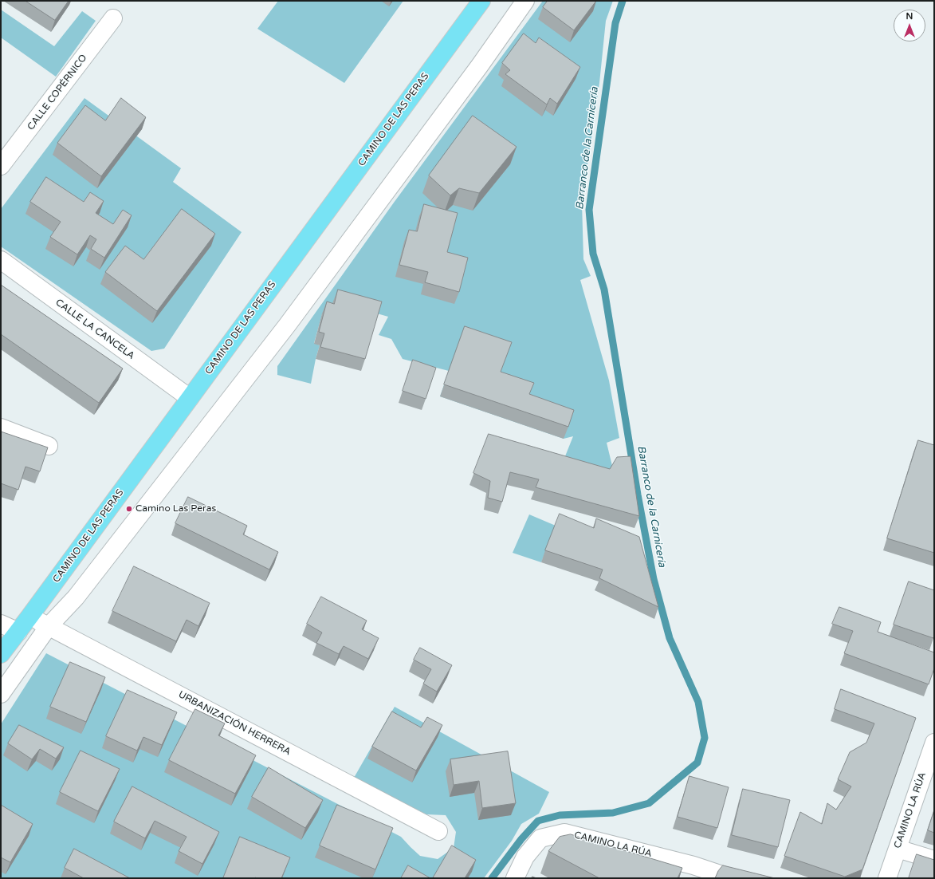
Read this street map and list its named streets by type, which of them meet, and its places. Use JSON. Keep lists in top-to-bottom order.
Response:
{
  "streets": {
    "main road": ["CAMINO DE LAS PERAS"],
    "street": [
      "CALLE COPÉRNICO",
      "CALLE LA CANCELA",
      "URBANIZACIÓN HERRERA",
      "CAMINO LA RÚA"
    ]
  },
  "crossings": [
    ["CAMINO DE LAS PERAS", "CALLE LA CANCELA"],
    ["CAMINO DE LAS PERAS", "URBANIZACIÓN HERRERA"]
  ],
  "water": ["Barranco de la Carnicería"],
  "places": ["Camino Las Peras"],
  "north": "top"
}
